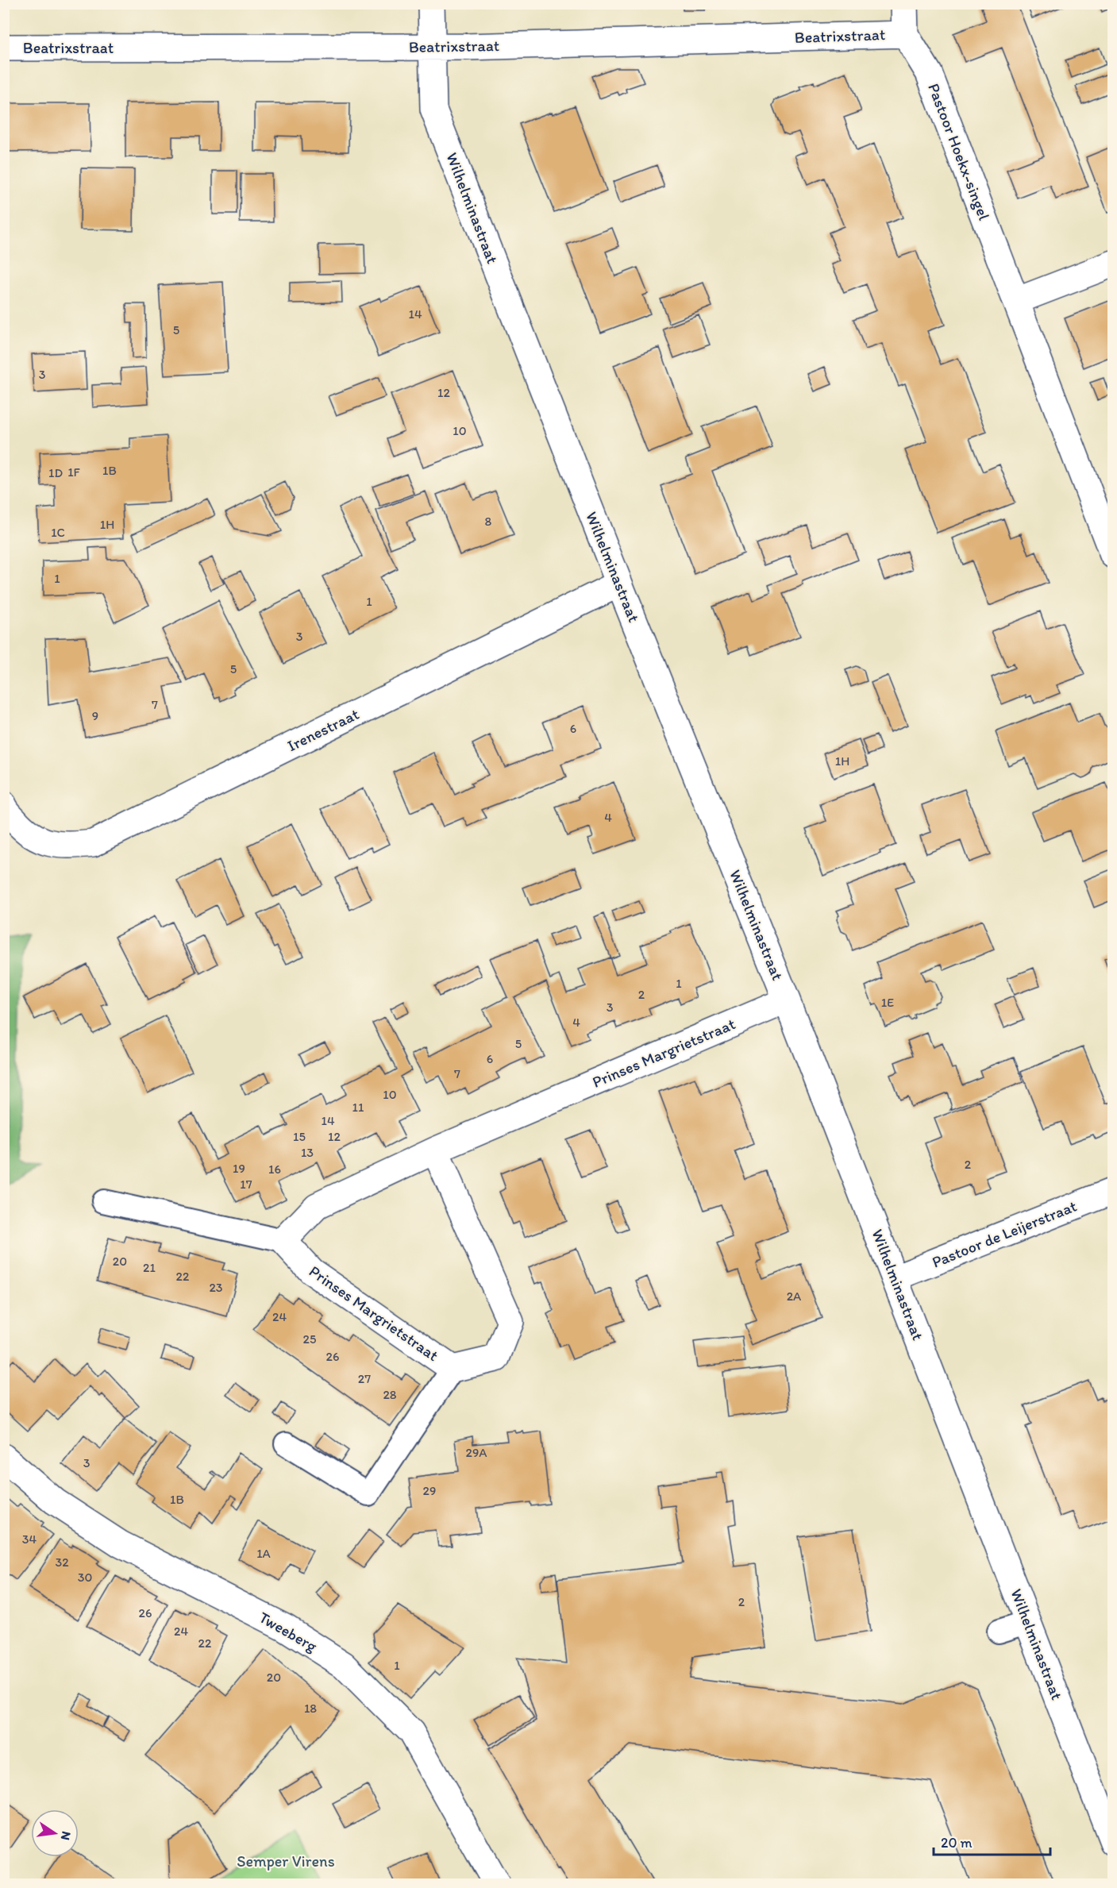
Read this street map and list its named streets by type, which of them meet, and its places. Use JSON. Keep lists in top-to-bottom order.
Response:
{
  "streets": {
    "street": [
      "Beatrixstraat",
      "Pastoor Hoekx-singel",
      "Wilhelminastraat",
      "Irenestraat",
      "Prinses Margrietstraat",
      "Pastoor de Leijerstraat",
      "Tweeberg"
    ]
  },
  "crossings": [
    ["Beatrixstraat", "Pastoor Hoekx-singel"],
    ["Beatrixstraat", "Wilhelminastraat"],
    ["Wilhelminastraat", "Irenestraat"],
    ["Wilhelminastraat", "Prinses Margrietstraat"],
    ["Wilhelminastraat", "Pastoor de Leijerstraat"]
  ],
  "parks": ["Semper Virens"],
  "house_numbers": [
    "14",
    "5",
    "3",
    "12",
    "10",
    "1B",
    "1F",
    "1D",
    "8",
    "1H",
    "1C",
    "1",
    "1",
    "3",
    "5",
    "7",
    "9",
    "6",
    "1H",
    "4",
    "1",
    "2",
    "1E",
    "3",
    "4",
    "5",
    "6",
    "7",
    "10",
    "11",
    "14",
    "15",
    "12",
    "13",
    "2",
    "19",
    "16",
    "17",
    "20",
    "21",
    "22",
    "23",
    "2A",
    "24",
    "25",
    "26",
    "27",
    "28",
    "29A",
    "3",
    "29",
    "1B",
    "34",
    "1A",
    "32",
    "30",
    "2",
    "26",
    "24",
    "22",
    "1",
    "20",
    "18"
  ],
  "scale_bar": "20 m",
  "north": "right"
}
